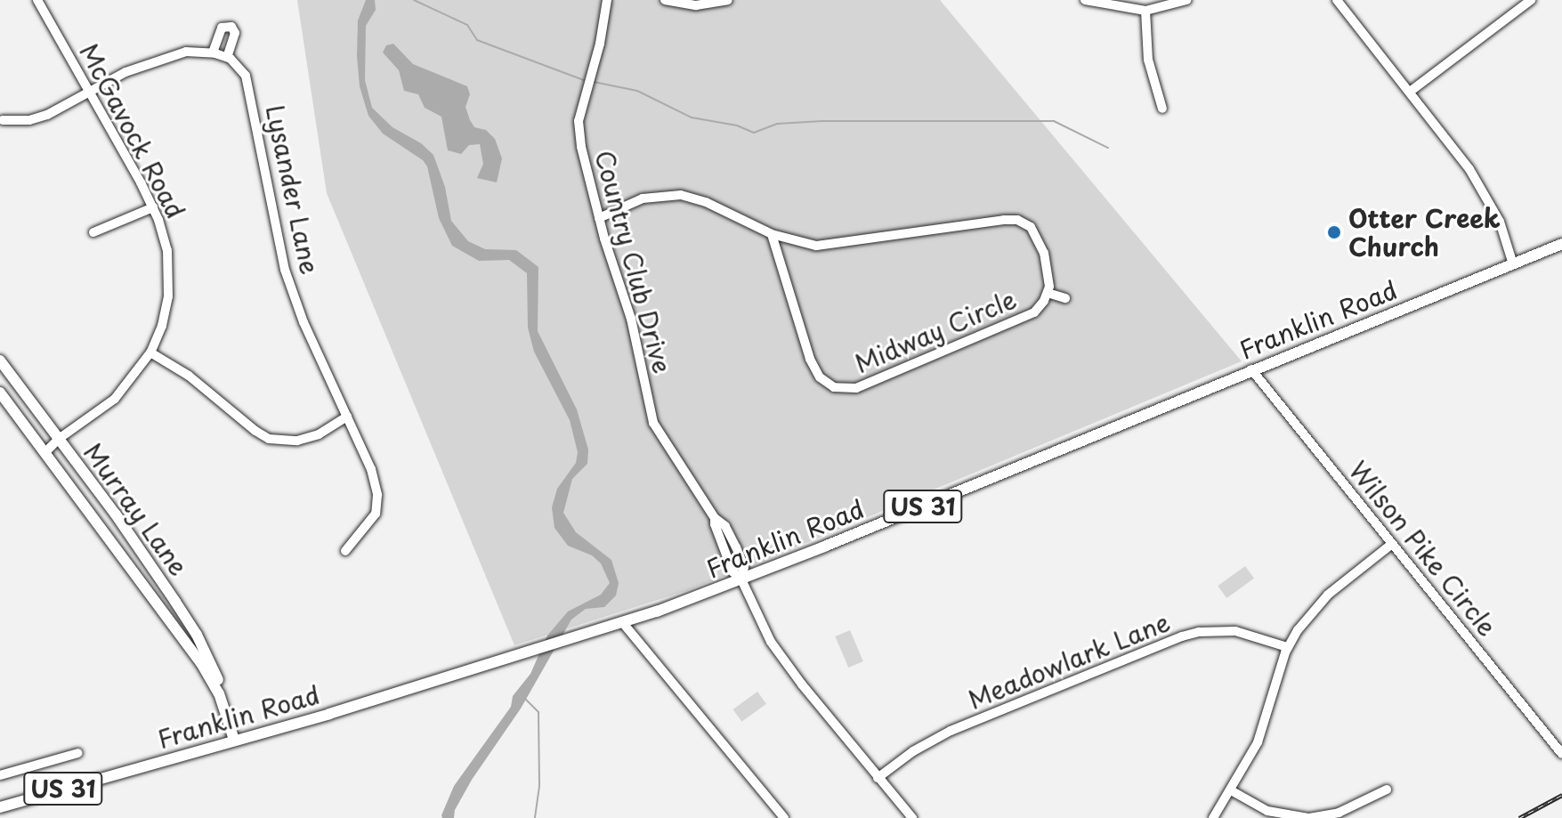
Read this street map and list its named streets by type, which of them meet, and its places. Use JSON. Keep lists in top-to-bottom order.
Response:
{
  "streets": {
    "main road": ["Franklin Road", "US 31", "Murray Lane"],
    "street": [
      "McGavock Road",
      "Lysander Lane",
      "Country Club Drive",
      "Midway Circle",
      "Wilson Pike Circle",
      "Meadowlark Lane"
    ]
  },
  "crossings": [
    ["McGavock Road", "Murray Lane"],
    ["Country Club Drive", "Franklin Road"],
    ["Country Club Drive", "Midway Circle"],
    ["Country Club Drive", "Meadowlark Lane"],
    ["Franklin Road", "Murray Lane"],
    ["Franklin Road", "Wilson Pike Circle"]
  ],
  "places": ["Otter Creek Church"]
}
